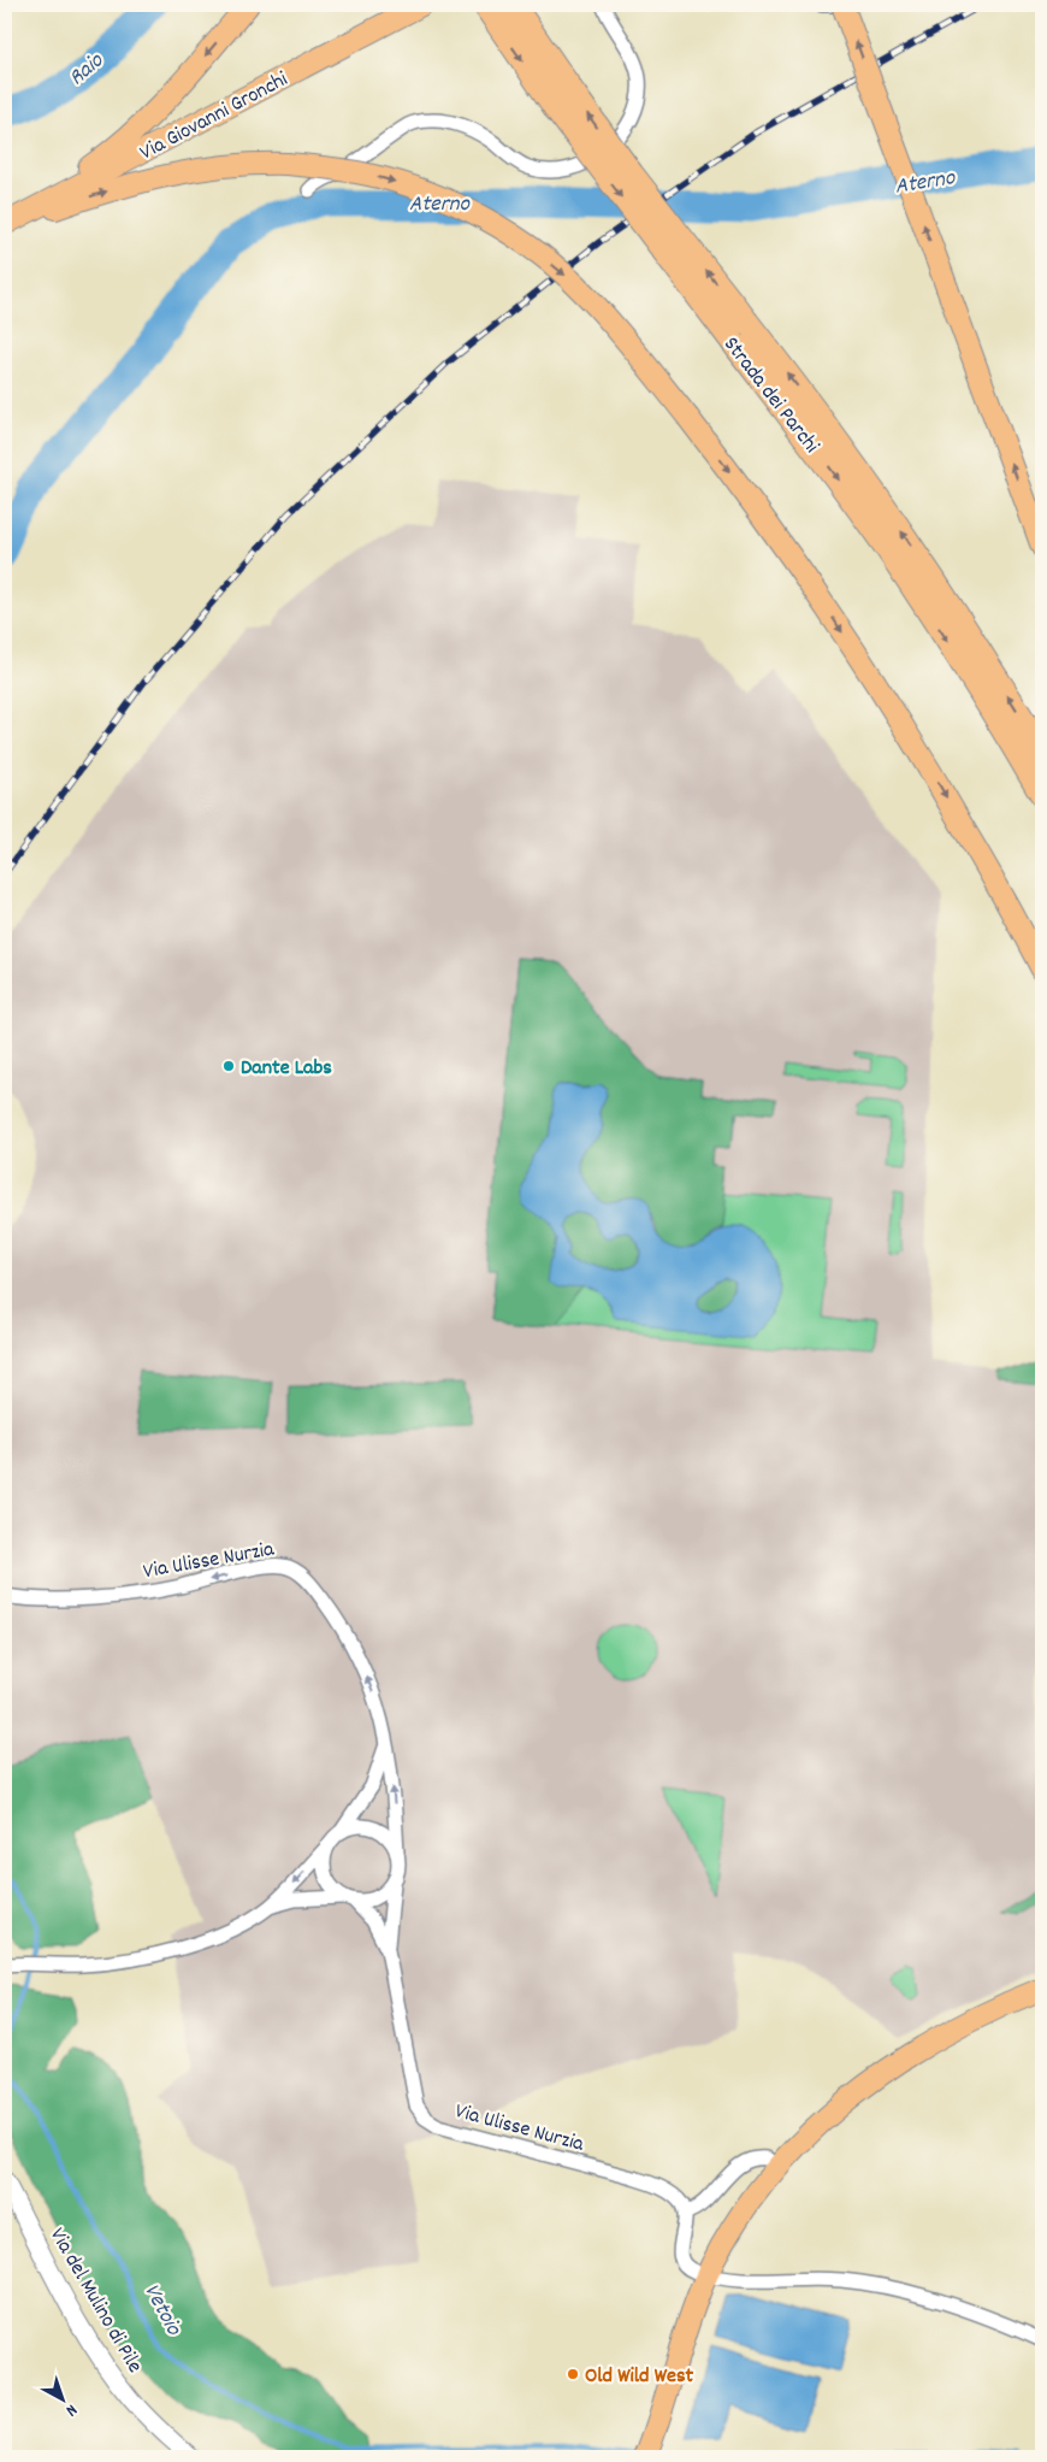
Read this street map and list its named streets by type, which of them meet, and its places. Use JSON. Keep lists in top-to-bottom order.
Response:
{
  "streets": {
    "highway": ["Strada dei Parchi"],
    "main road": ["Via Giovanni Gronchi"],
    "street": ["Via Ulisse Nurzia", "Via del Mulino di Pile"]
  },
  "water": ["Raio", "Aterno", "Vetoio"],
  "places": ["Dante Labs", "Old Wild West"],
  "north": "bottom right"
}
